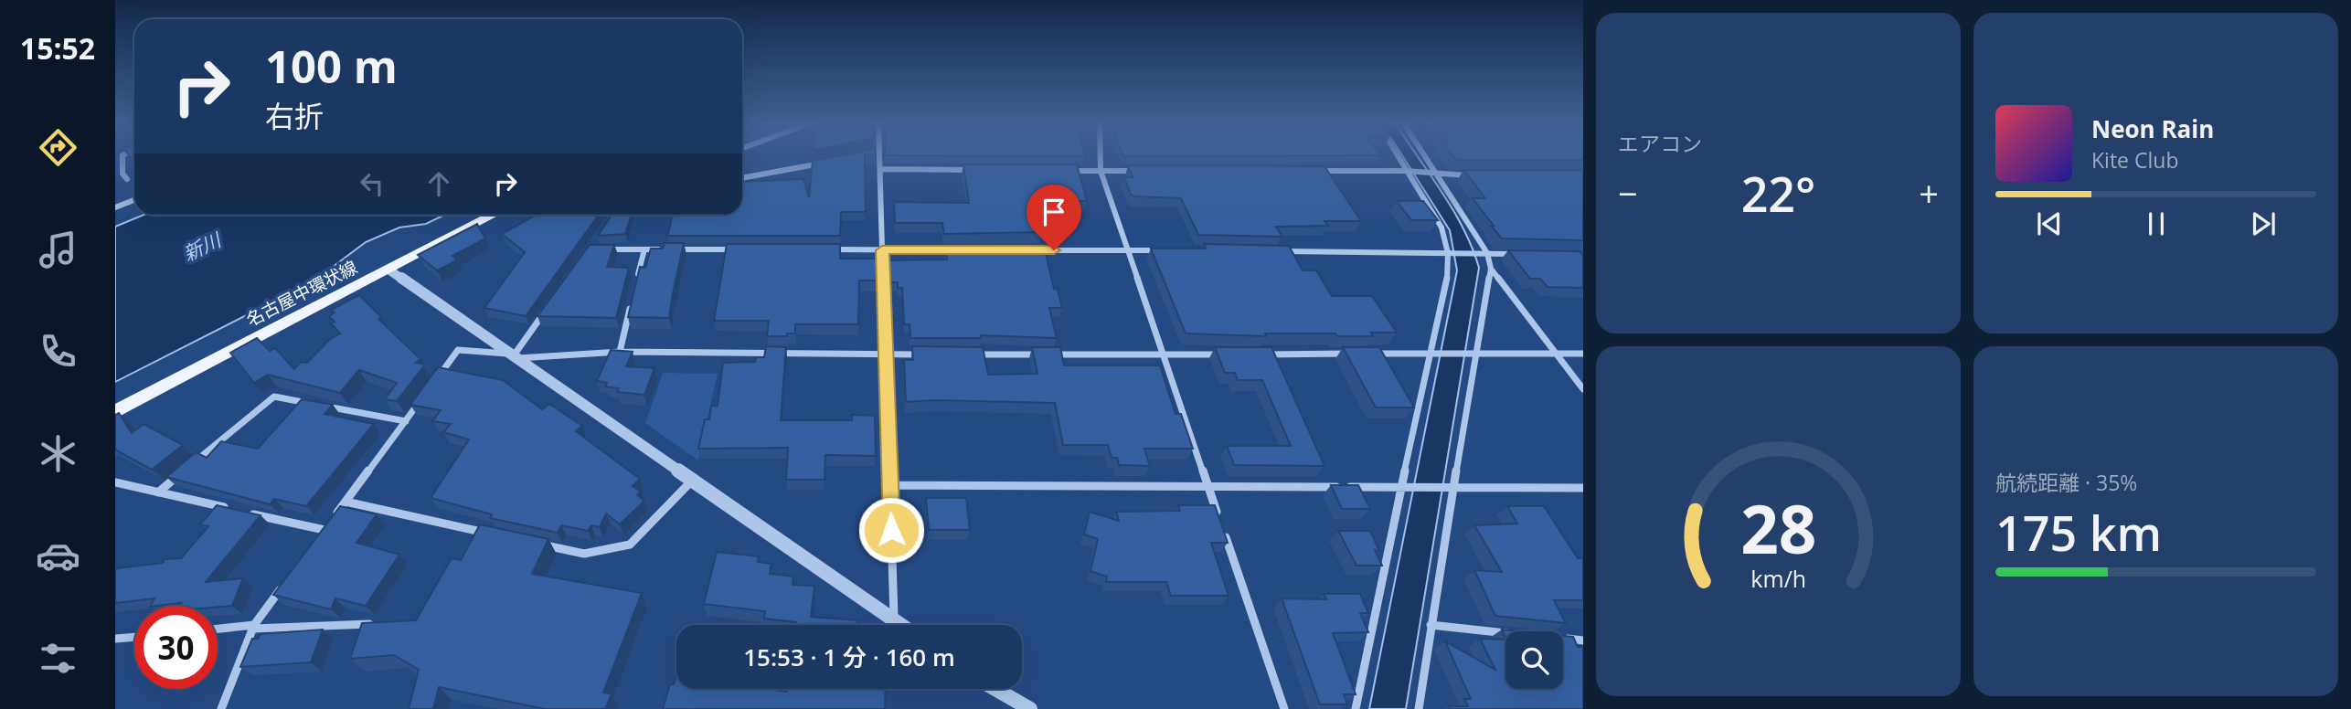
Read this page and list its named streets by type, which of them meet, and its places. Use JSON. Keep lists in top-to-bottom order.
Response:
{
  "streets": {
    "main road": ["名古屋中環状線"]
  },
  "water": ["新川"],
  "page": {
    "tabs": "15:52",
    "tile": [
      "エアコン",
      ["航続距離 · 35%", "175 km"]
    ],
    "turn": ["100 m", "右折"],
    "song": ["Neon Rain", "Kite Club"],
    "heat": ["−", "22°", "+"],
    "limit": "30",
    "trip": "15:53 · 1 分 · 160 m",
    "gauge": ["28", "km/h"]
  }
}
